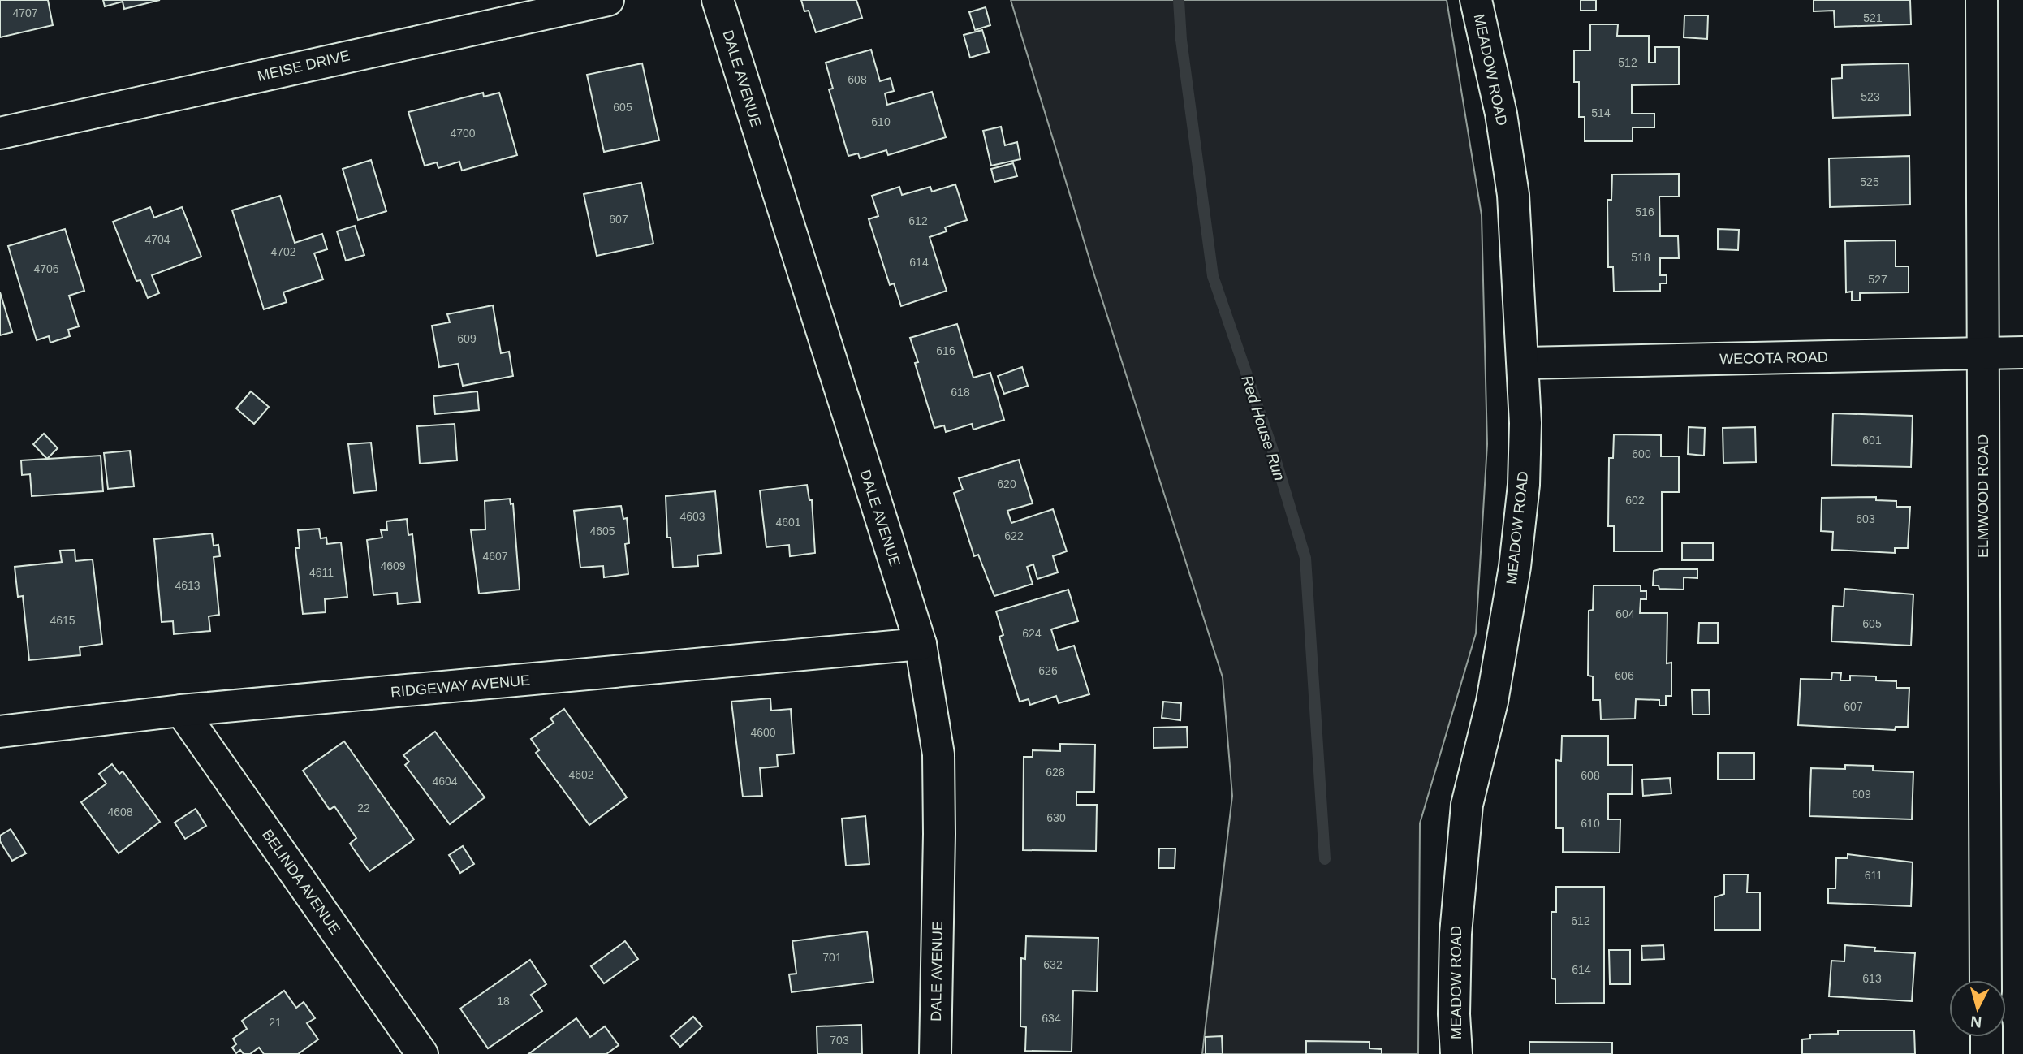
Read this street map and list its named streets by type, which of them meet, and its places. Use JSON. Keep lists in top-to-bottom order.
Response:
{
  "streets": {
    "street": [
      "MEISE DRIVE",
      "MEADOW ROAD",
      "DALE AVENUE",
      "WECOTA ROAD",
      "ELMWOOD ROAD",
      "RIDGEWAY AVENUE",
      "BELINDA AVENUE"
    ]
  },
  "crossings": [
    ["MEADOW ROAD", "WECOTA ROAD"],
    ["DALE AVENUE", "RIDGEWAY AVENUE"],
    ["WECOTA ROAD", "ELMWOOD ROAD"],
    ["RIDGEWAY AVENUE", "BELINDA AVENUE"]
  ],
  "water": ["Red House Run"],
  "house_numbers": [
    "4707",
    "521",
    "512",
    "608",
    "523",
    "605",
    "514",
    "610",
    "4700",
    "525",
    "516",
    "607",
    "612",
    "4704",
    "4702",
    "518",
    "614",
    "4706",
    "527",
    "609",
    "616",
    "618",
    "601",
    "600",
    "620",
    "602",
    "4603",
    "603",
    "4601",
    "4605",
    "622",
    "4607",
    "4609",
    "4611",
    "4613",
    "604",
    "4615",
    "605",
    "624",
    "626",
    "606",
    "607",
    "4600",
    "628",
    "4602",
    "608",
    "4604",
    "609",
    "22",
    "4608",
    "630",
    "610",
    "611",
    "612",
    "701",
    "632",
    "614",
    "613",
    "18",
    "634",
    "21",
    "703"
  ],
  "north": "bottom"
}
